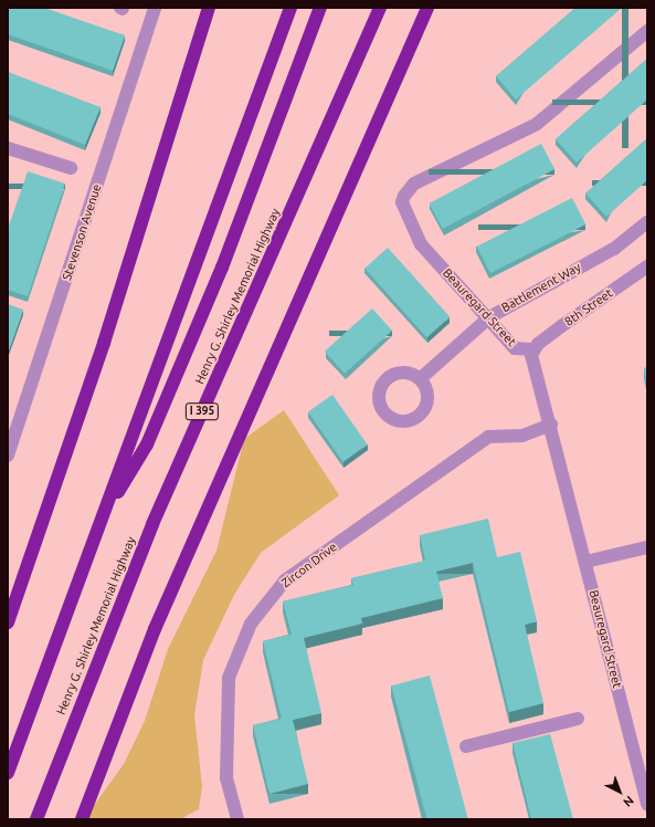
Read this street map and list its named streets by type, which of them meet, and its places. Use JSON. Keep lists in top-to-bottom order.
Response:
{
  "streets": {
    "highway": ["Henry G. Shirley Memorial Highway", "I 395"],
    "street": [
      "Stevenson Avenue",
      "Battlement Way",
      "Beauregard Street",
      "8th Street",
      "Zircon Drive"
    ]
  },
  "crossings": [
    ["Battlement Way", "Beauregard Street"],
    ["Beauregard Street", "8th Street"],
    ["Beauregard Street", "Zircon Drive"]
  ],
  "north": "bottom right"
}
